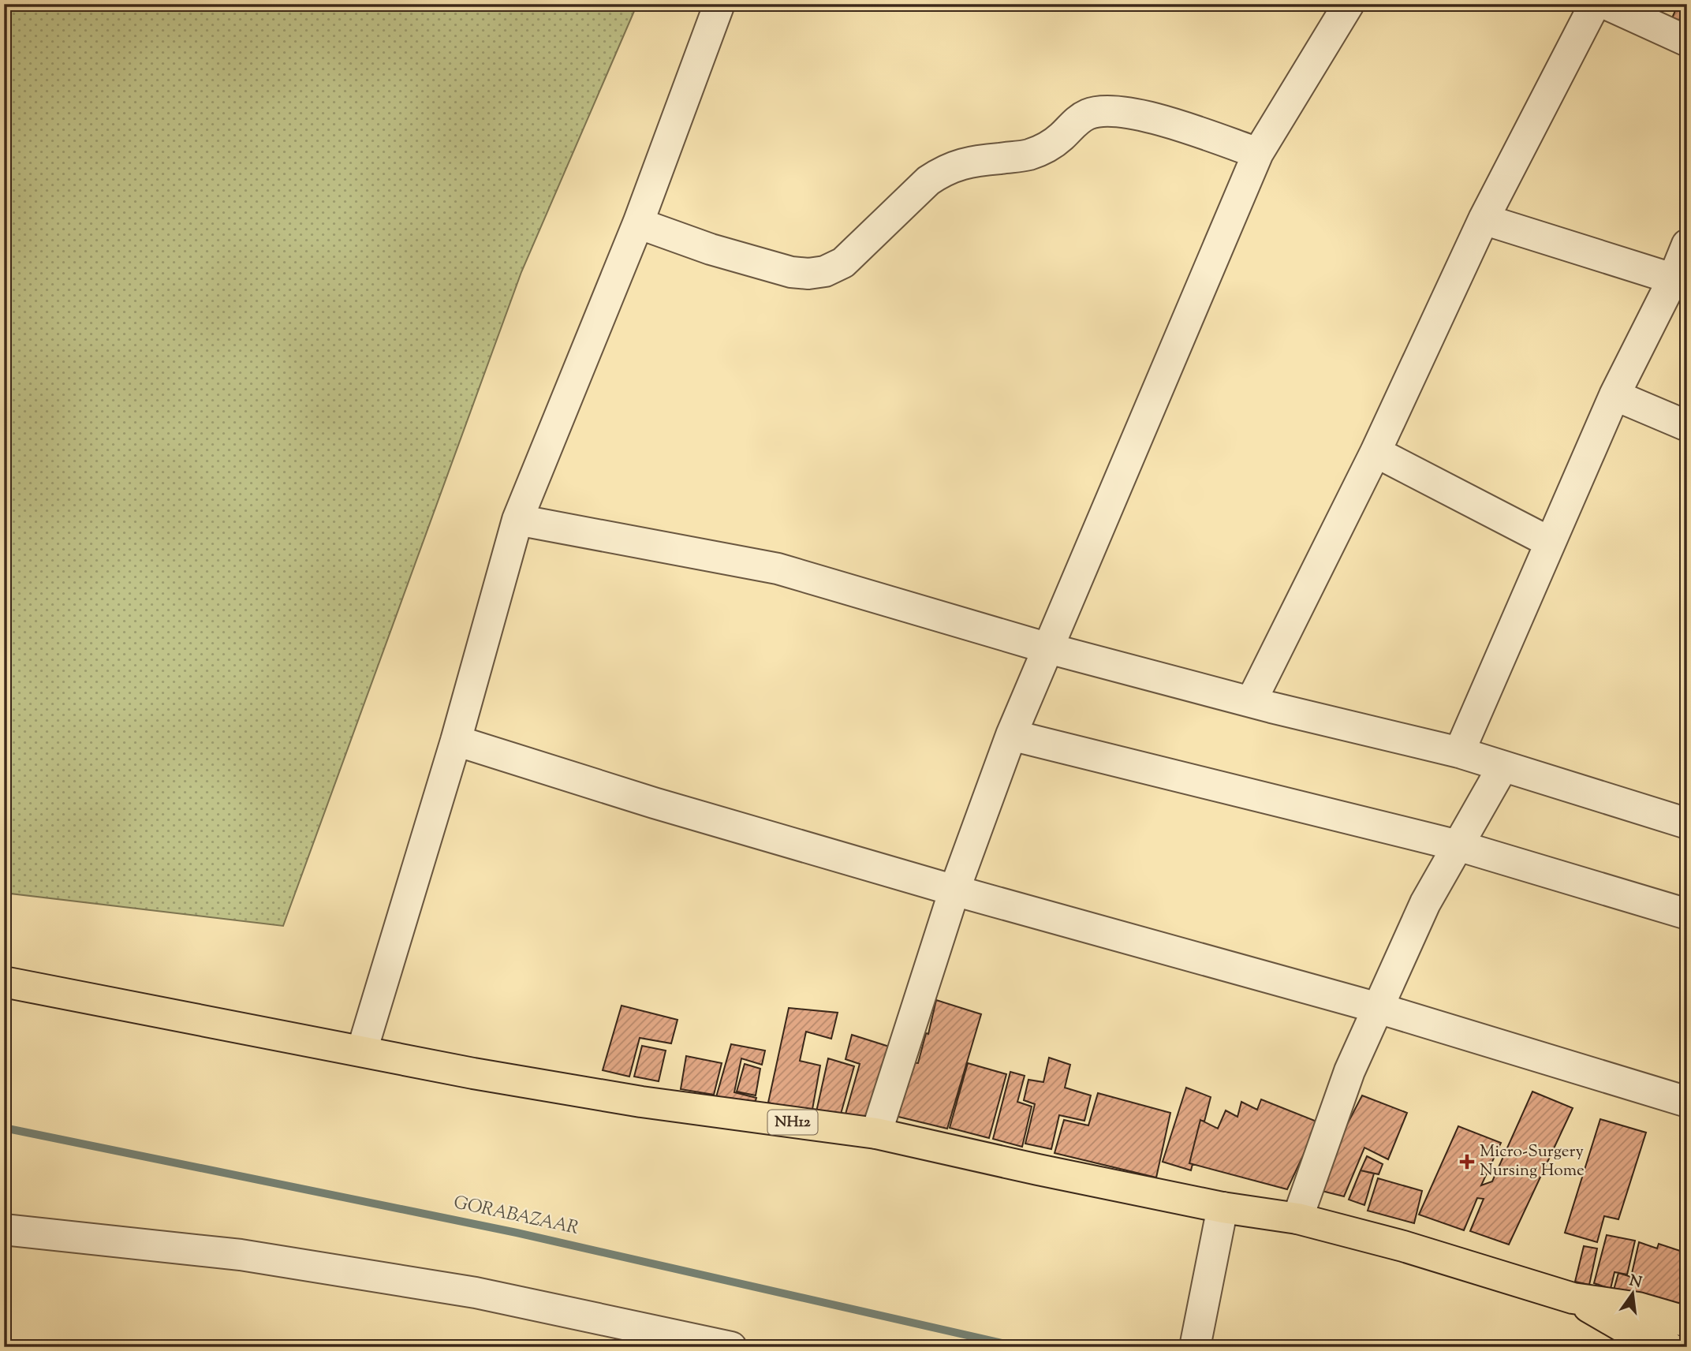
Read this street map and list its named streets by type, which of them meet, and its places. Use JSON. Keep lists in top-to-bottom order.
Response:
{
  "streets": {
    "main road": ["NH12"]
  },
  "water": ["GORABAZAAR"],
  "places": {
    "health": ["Micro-Surgery Nursing Home"]
  },
  "north": "top"
}
